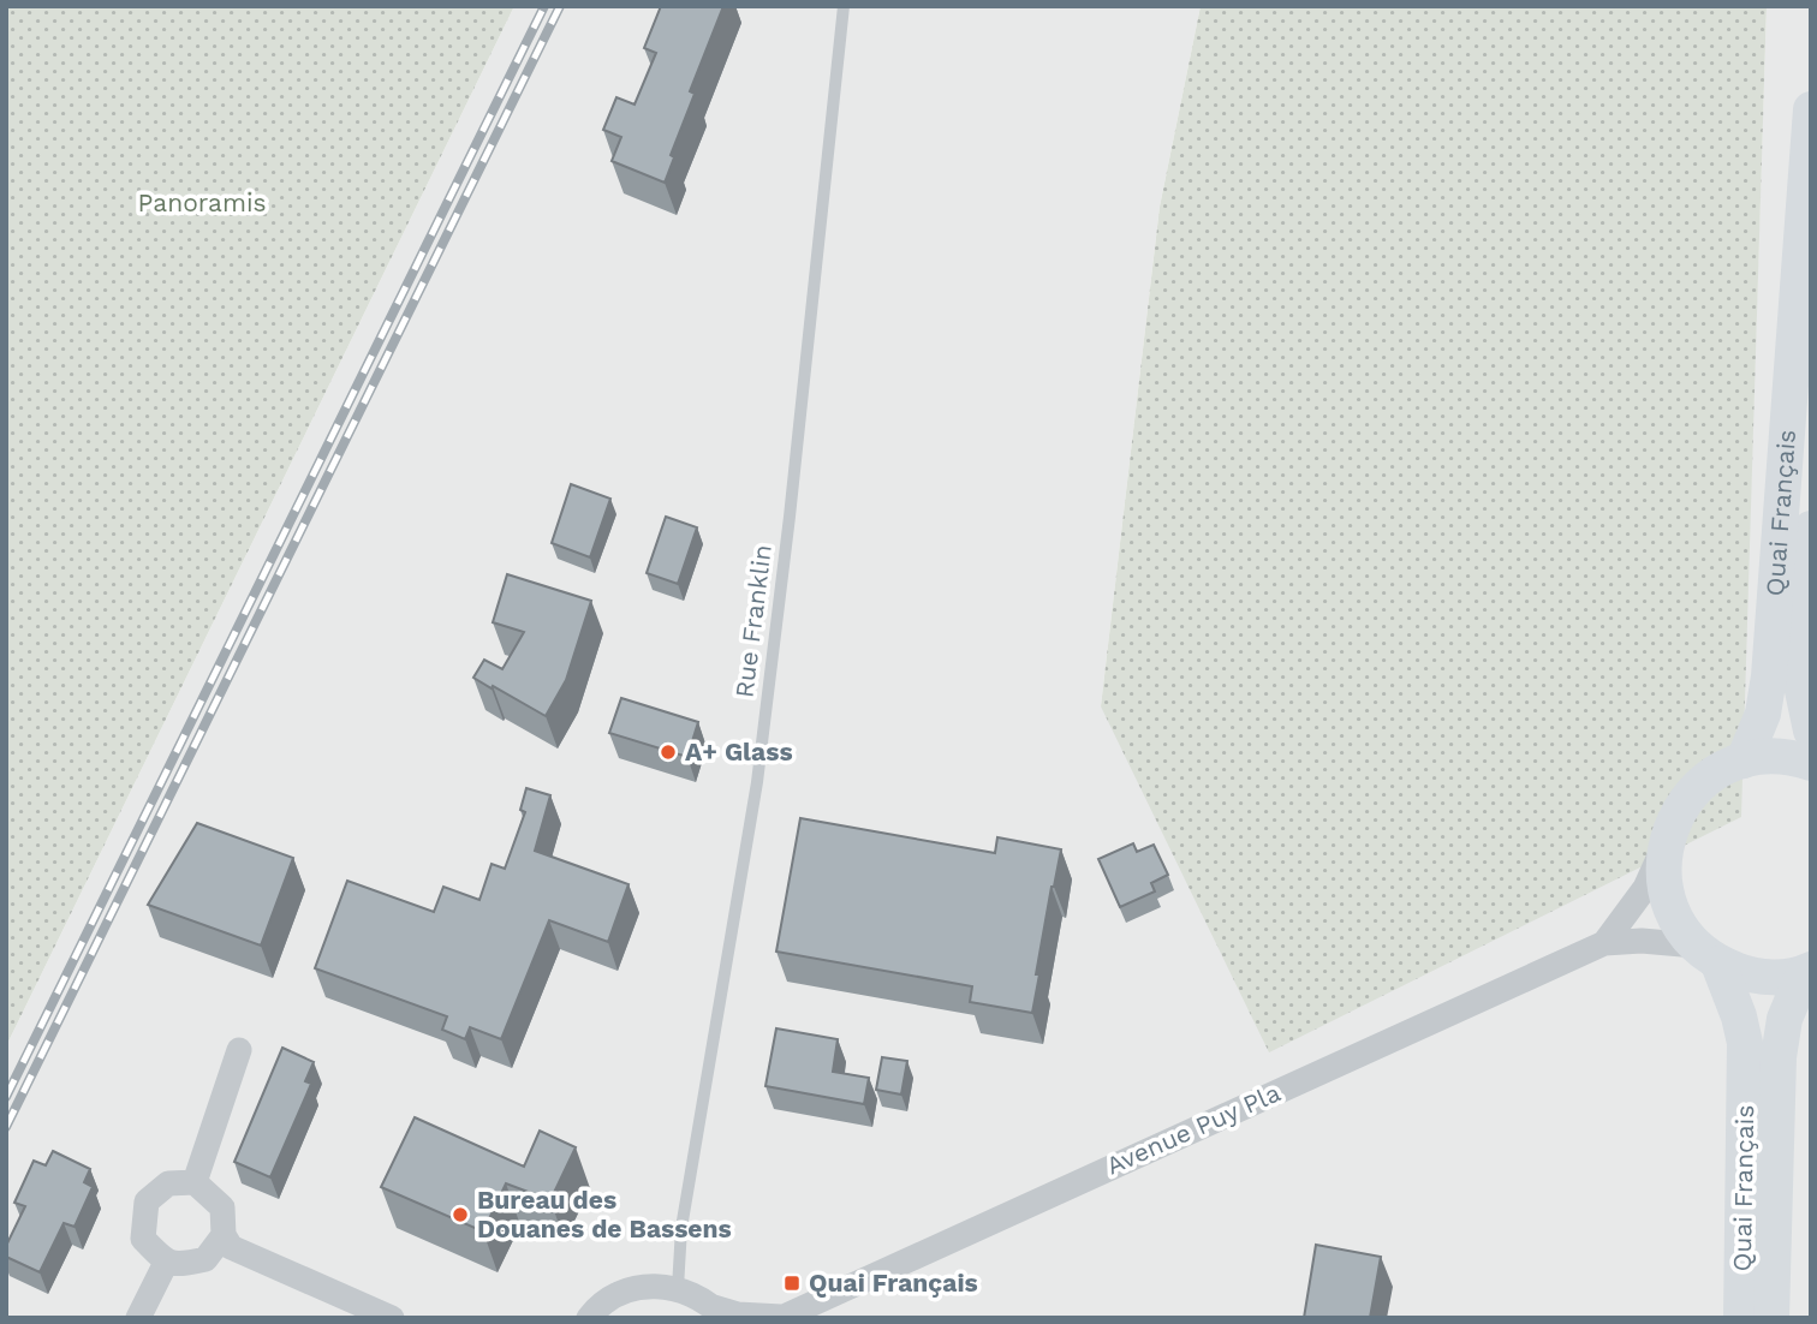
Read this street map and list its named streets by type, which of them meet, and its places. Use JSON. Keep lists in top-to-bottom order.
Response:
{
  "streets": {
    "main road": ["Quai Français"],
    "street": ["Avenue Puy Pla"],
    "lane": ["Rue Franklin"]
  },
  "crossings": [
    ["Quai Français", "Avenue Puy Pla"],
    ["Rue Franklin", "Avenue Puy Pla"]
  ],
  "parks": ["Panoramis"],
  "places": {
    "other": ["A+ Glass", "Bureau des Douanes de Bassens"],
    "transit": ["Quai Français"]
  }
}
